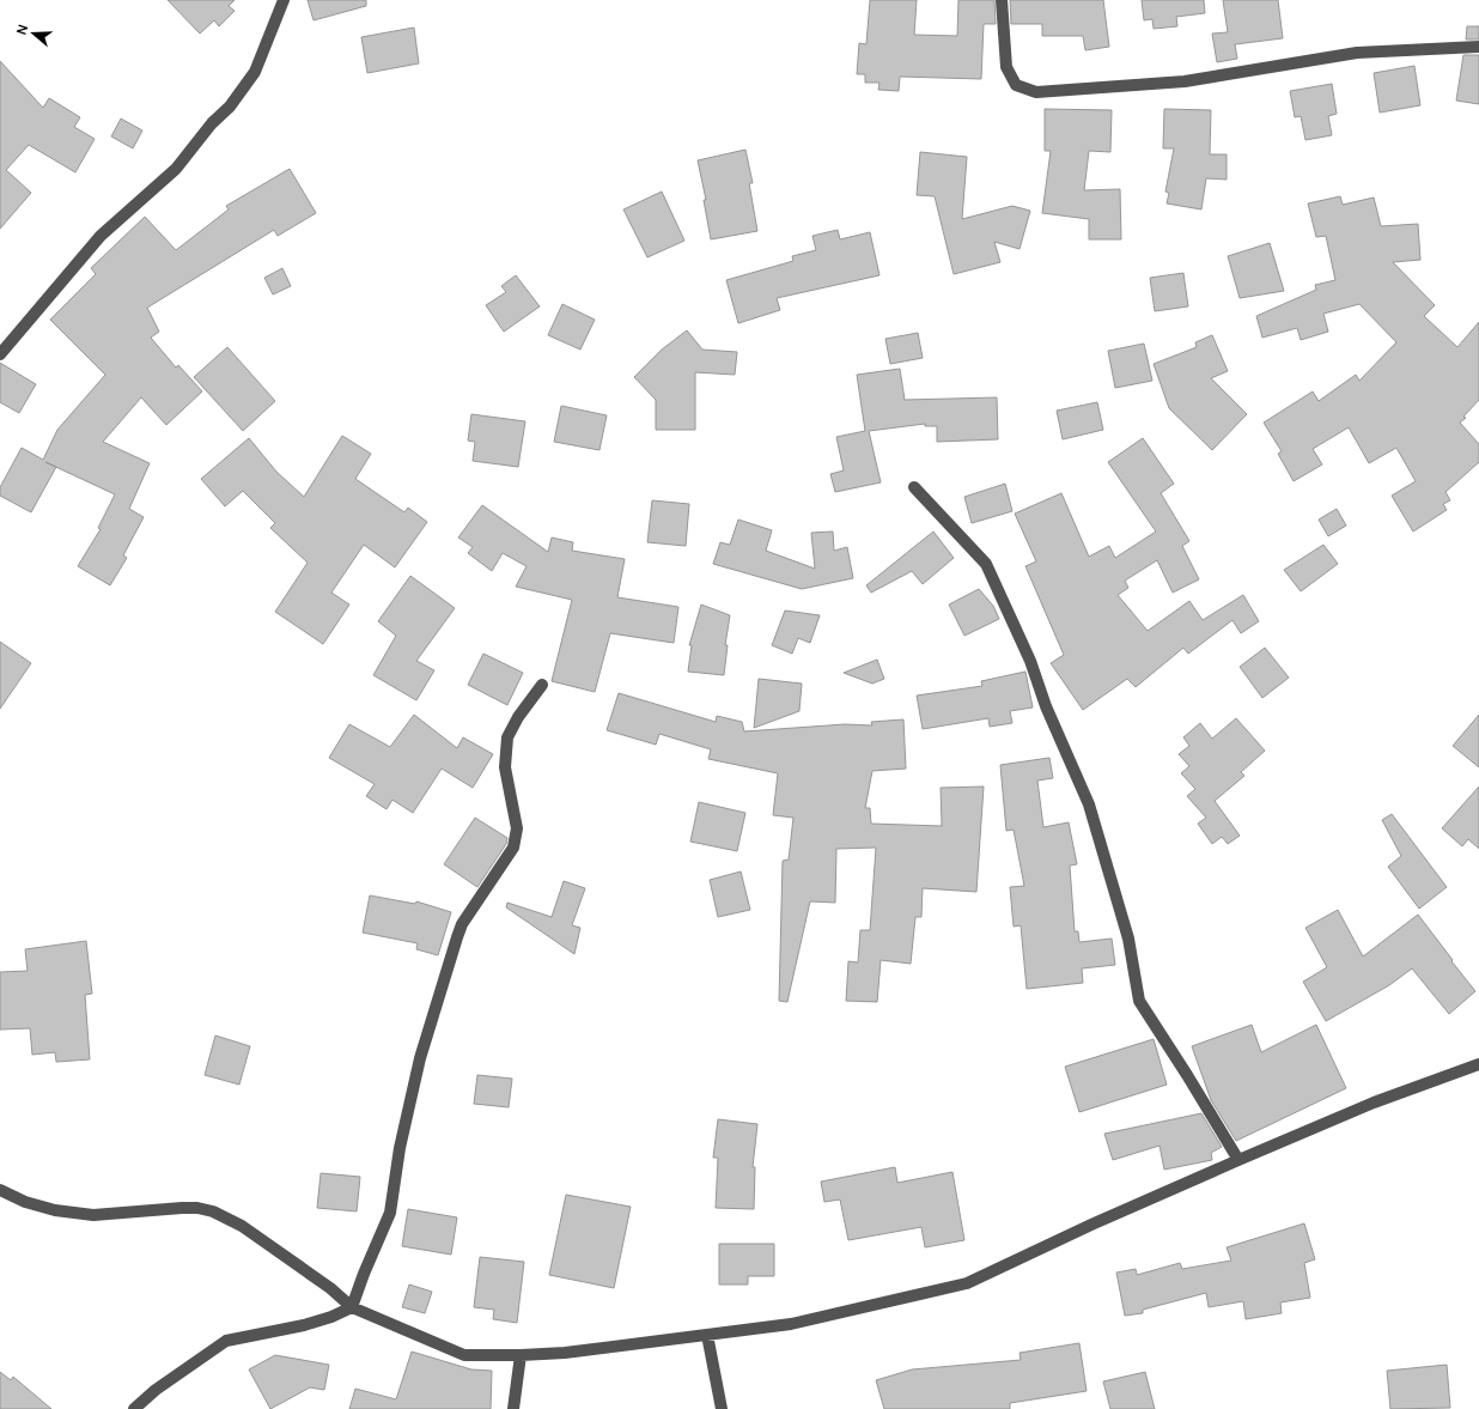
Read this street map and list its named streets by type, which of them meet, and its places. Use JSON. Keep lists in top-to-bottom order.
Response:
{
  "north": "left"
}
